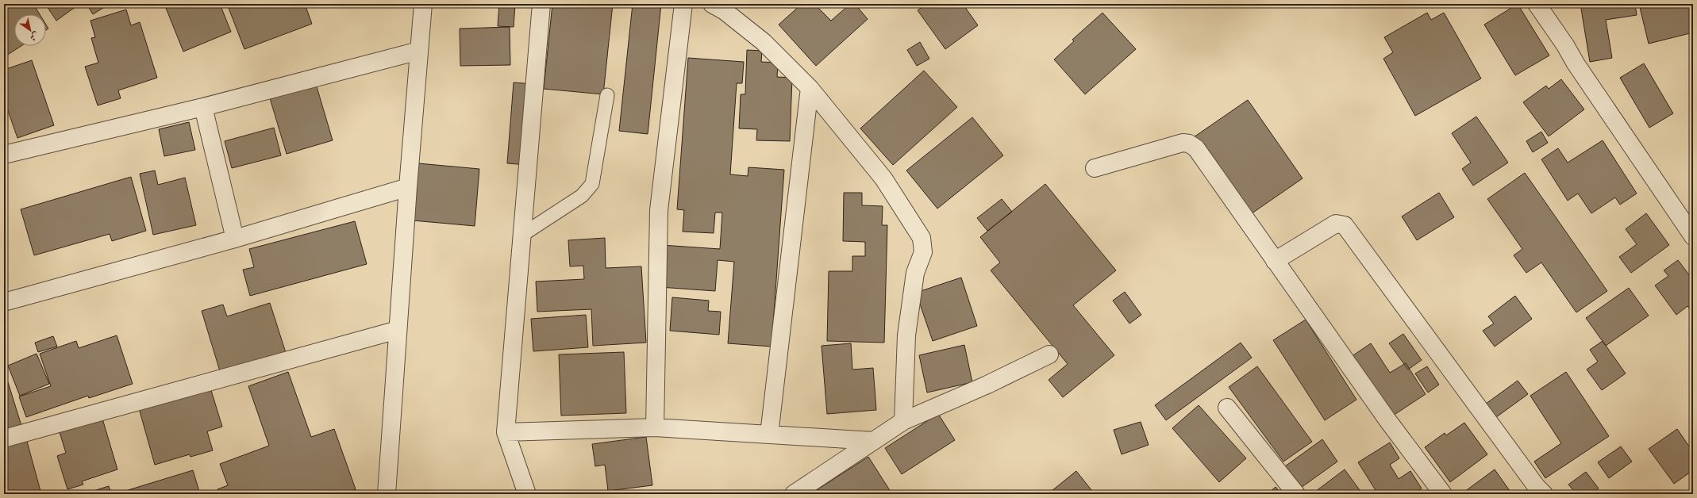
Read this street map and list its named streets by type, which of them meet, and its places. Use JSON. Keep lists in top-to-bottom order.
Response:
{
  "north": "bottom right"
}
